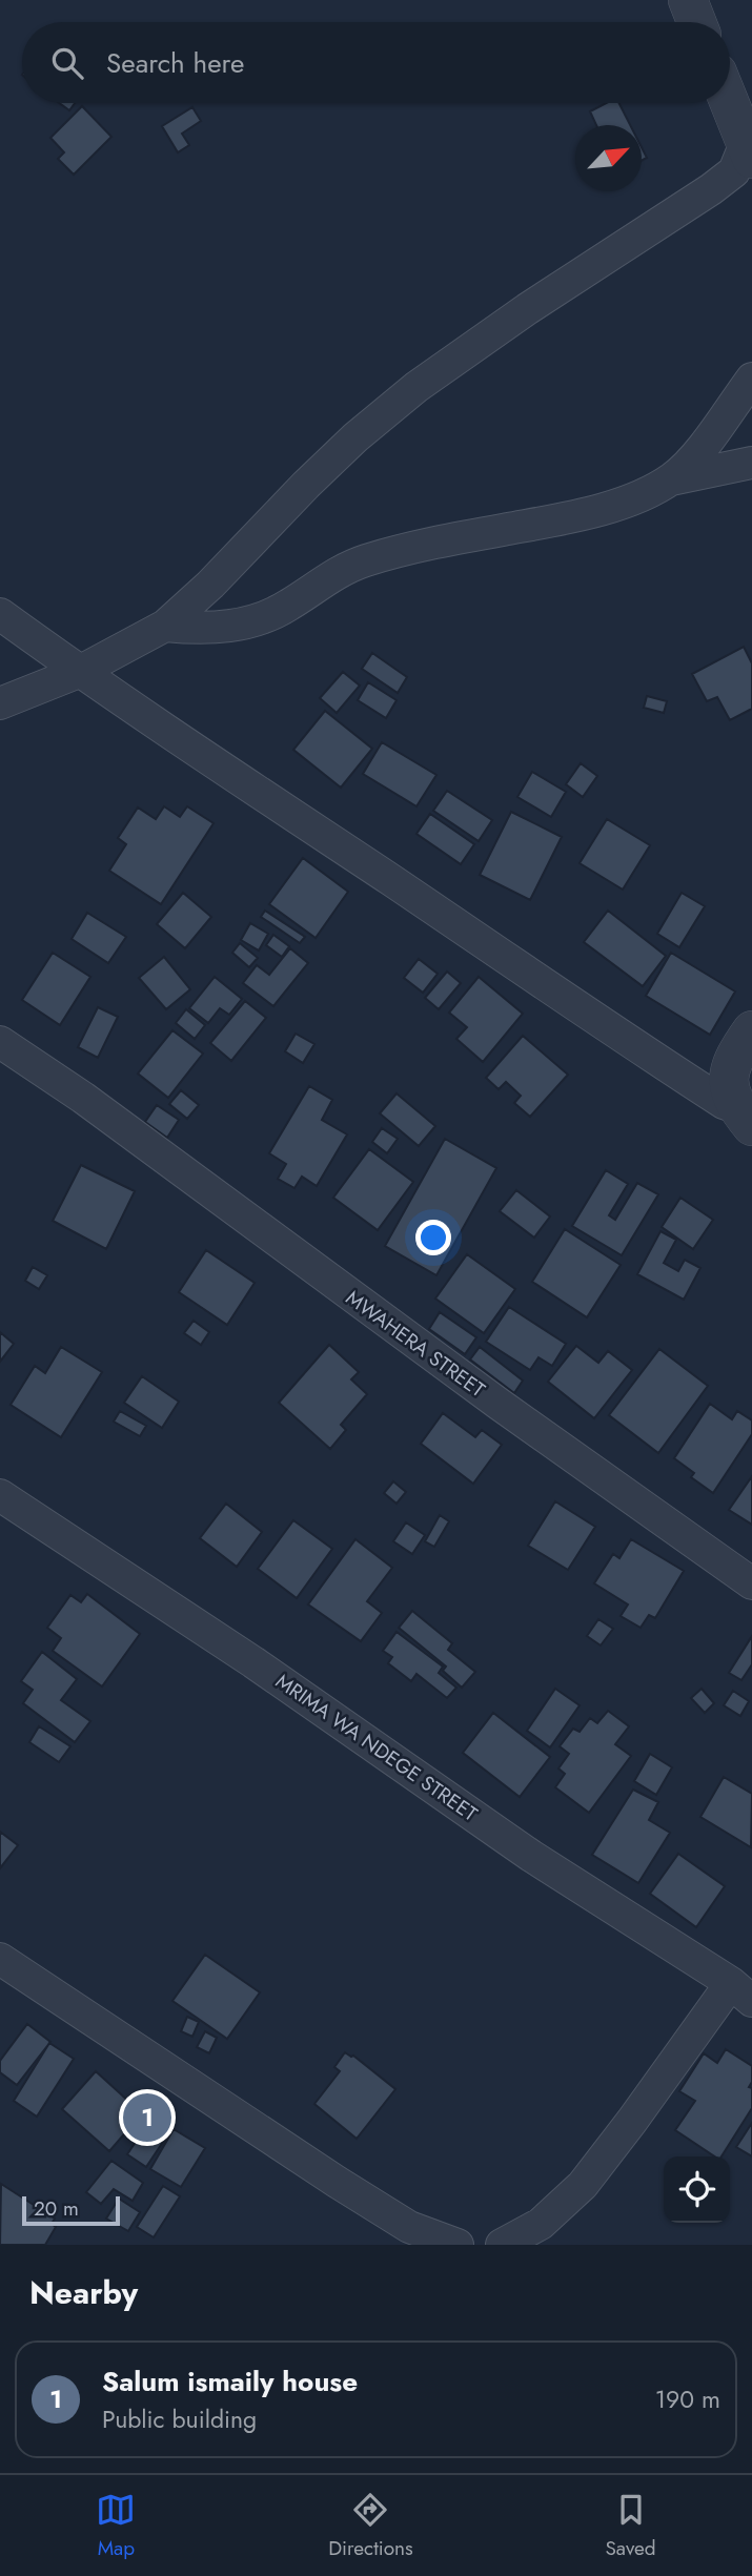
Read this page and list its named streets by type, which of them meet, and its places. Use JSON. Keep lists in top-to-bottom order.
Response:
{
  "streets": {
    "street": ["MWAHERA STREET", "MRIMA WA NDEGE STREET"]
  },
  "scale_bar": "20 m",
  "north": "top right",
  "page": {
    "search": "Search here",
    "pins": "1",
    "scale": "20 m",
    "heading": "Nearby",
    "list": [
      {
        "mark": "1",
        "name": "Salum ismaily house",
        "note": "Public building",
        "value": "190 m"
      }
    ],
    "nav": ["Map", "Directions", "Saved"]
  }
}
